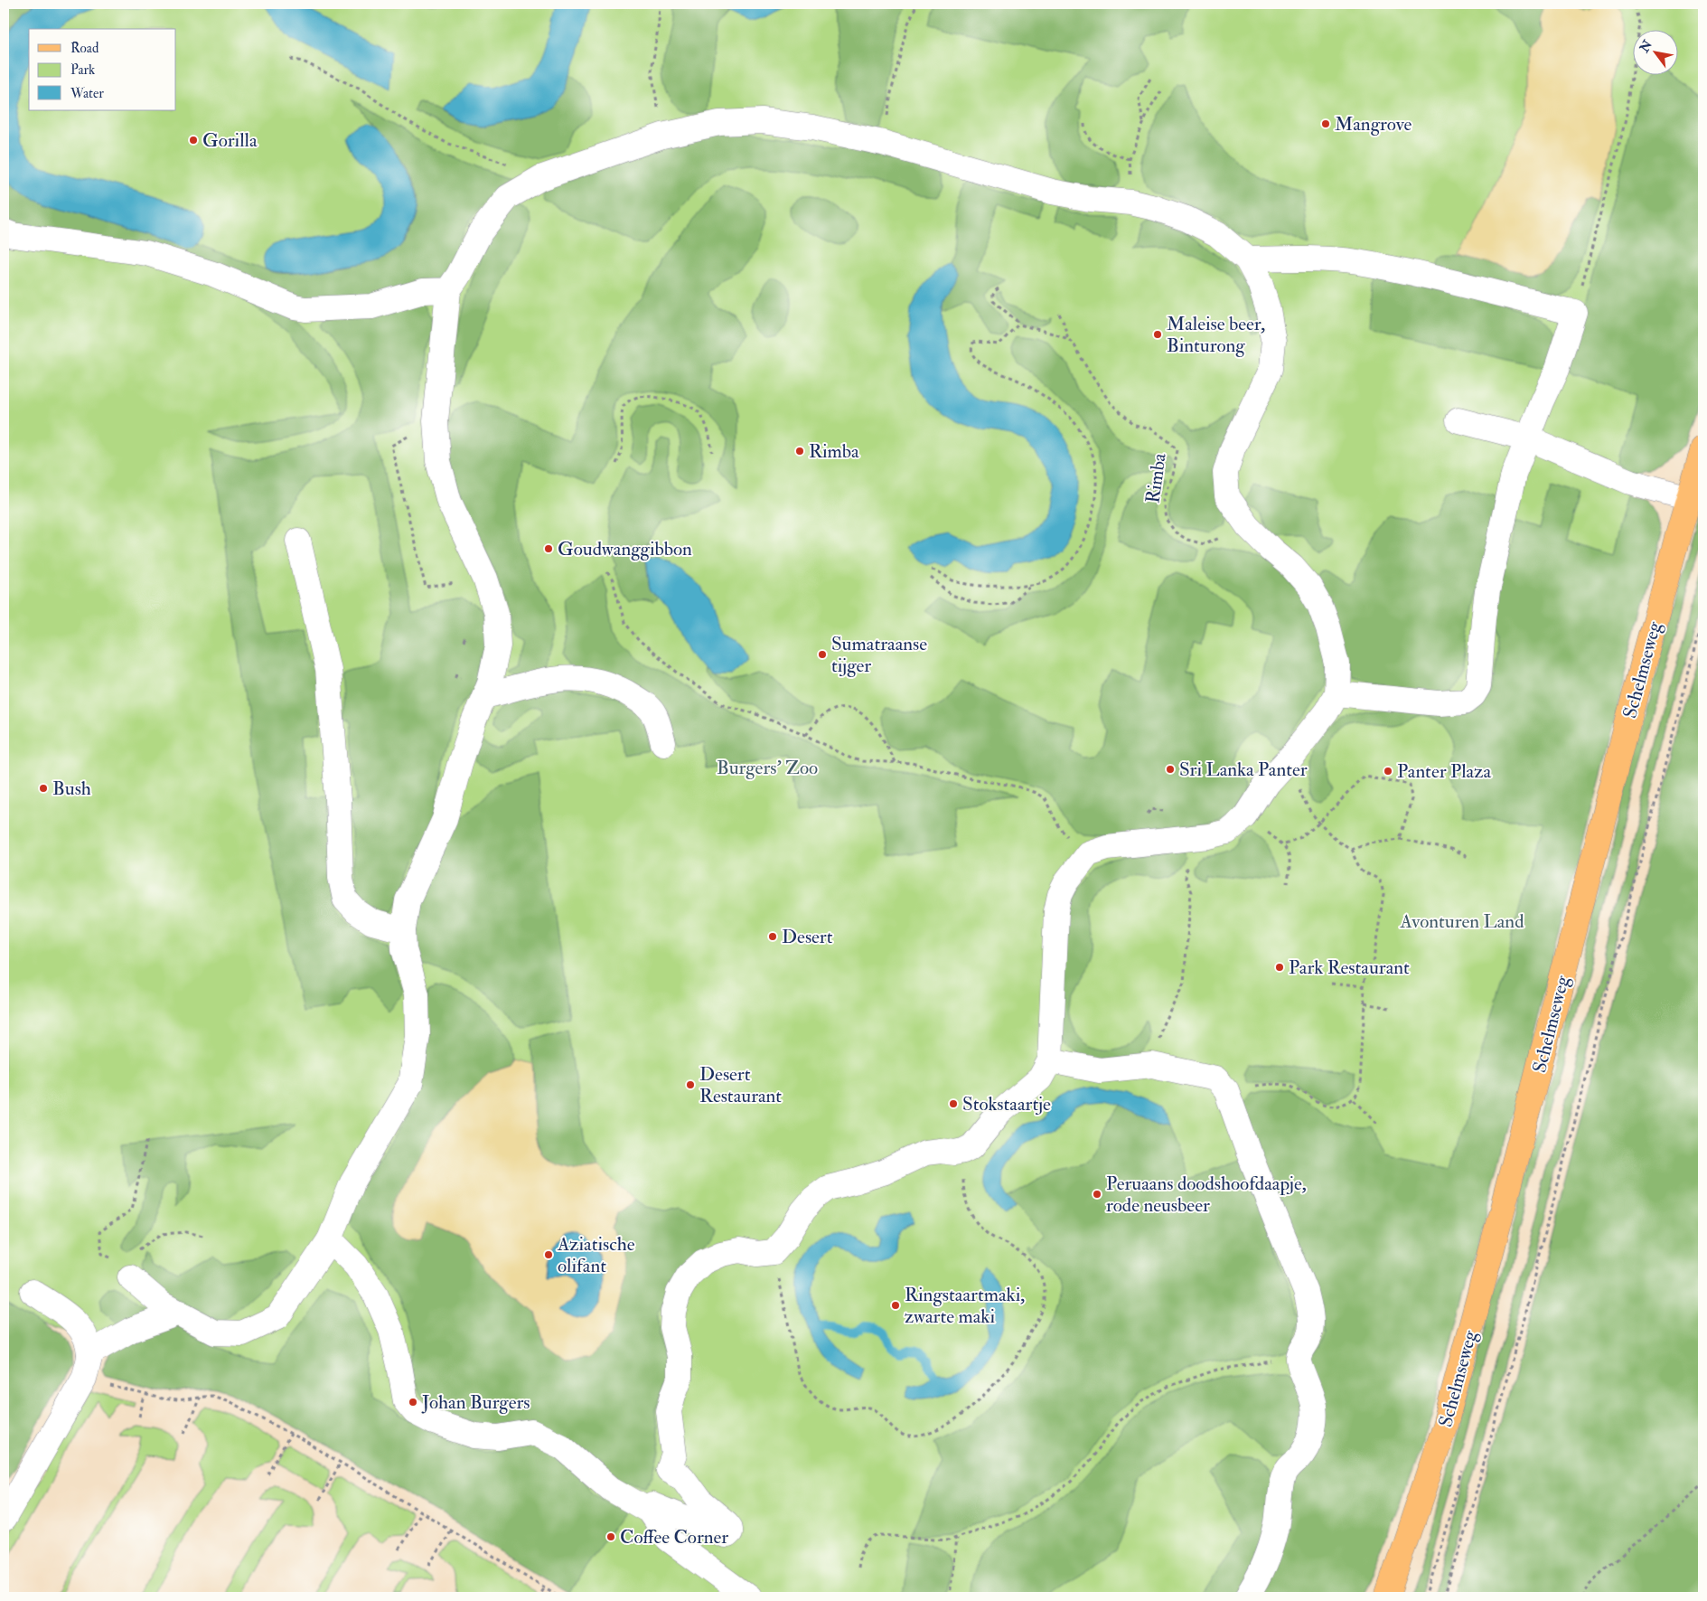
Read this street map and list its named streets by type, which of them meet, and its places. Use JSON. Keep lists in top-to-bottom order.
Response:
{
  "streets": {
    "main road": ["Schelmseweg"],
    "path": ["Rimba"]
  },
  "parks": ["Burgers' Zoo", "Avonturen Land"],
  "places": [
    "Mangrove",
    "Gorilla",
    "Maleise beer, Binturong",
    "Rimba",
    "Goudwanggibbon",
    "Sumatraanse tijger",
    "Sri Lanka Panter",
    "Panter Plaza",
    "Bush",
    "Desert",
    "Park Restaurant",
    "Desert Restaurant",
    "Stokstaartje",
    "Peruaans doodshoofdaapje, rode neusbeer",
    "Aziatische olifant",
    "Ringstaartmaki, zwarte maki",
    "Johan Burgers",
    "Coffee Corner"
  ],
  "legend": ["Road", "Park", "Water"],
  "north": "top left"
}
